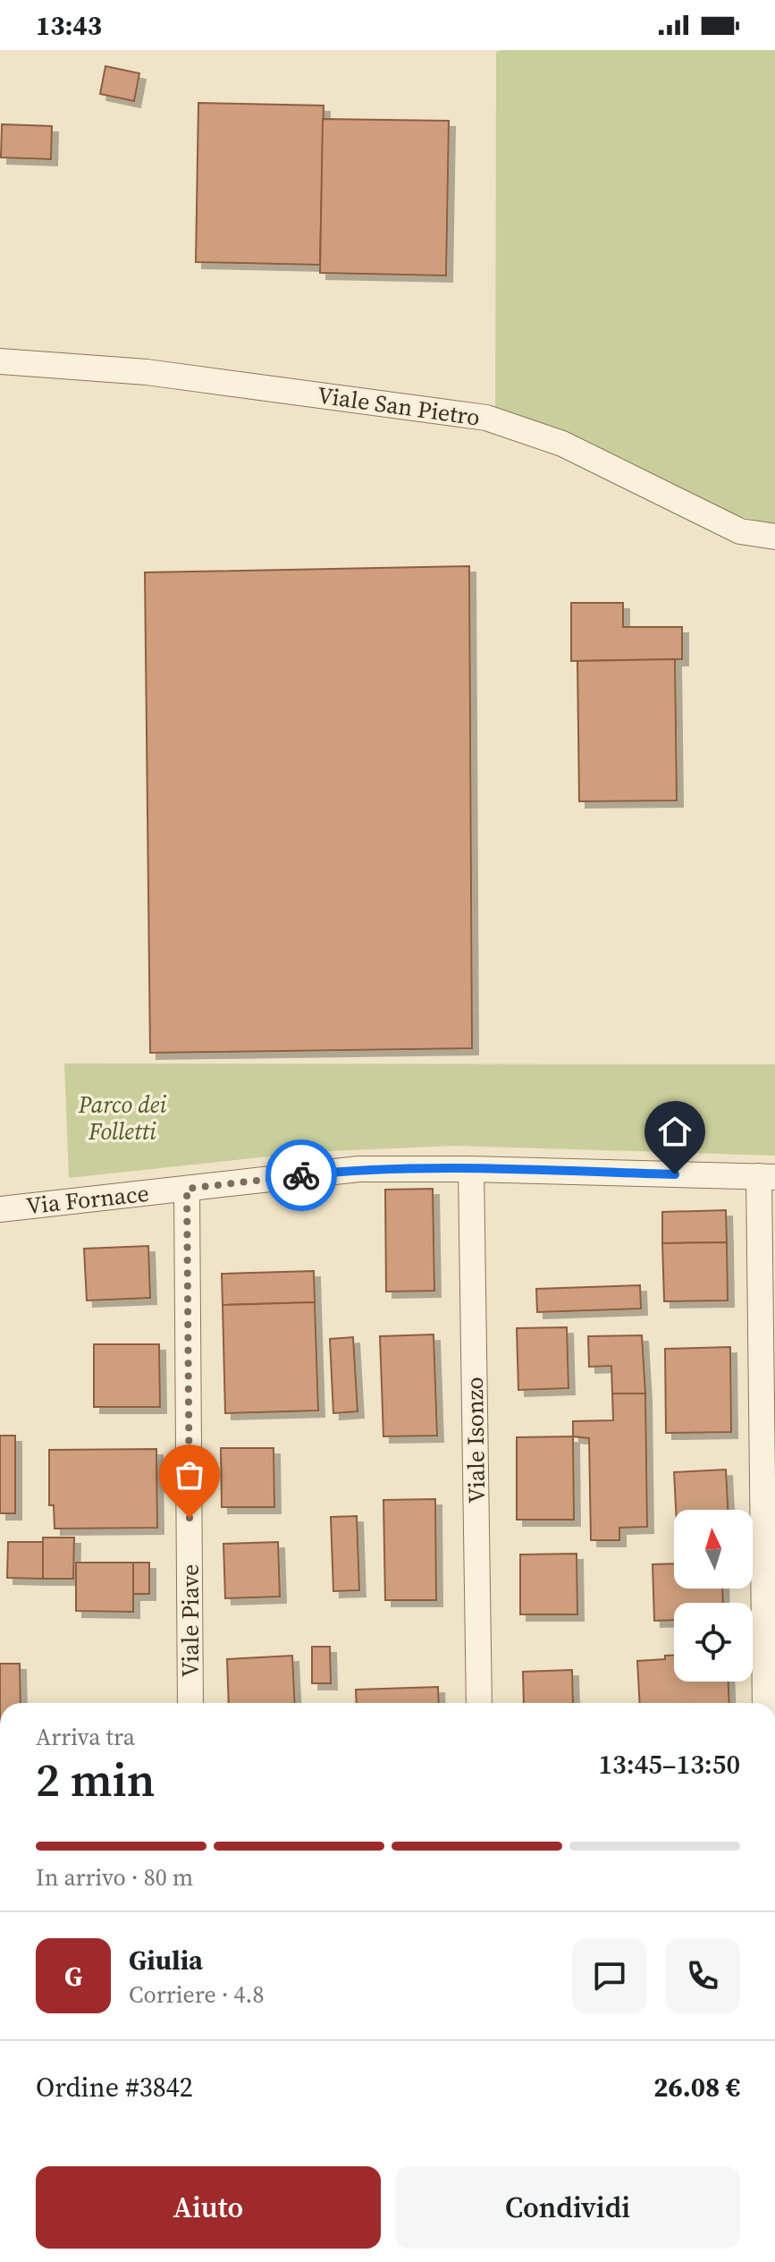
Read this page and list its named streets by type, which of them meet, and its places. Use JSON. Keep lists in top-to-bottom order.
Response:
{
  "streets": {
    "street": [
      "Viale San Pietro",
      "Via Fornace",
      "Viale Isonzo",
      "Viale Piave"
    ]
  },
  "crossings": [
    ["Via Fornace", "Viale Isonzo"],
    ["Via Fornace", "Viale Piave"]
  ],
  "parks": ["Parco dei Folletti"],
  "north": "top",
  "page": {
    "status": "13:43",
    "heading": ["2 min", "Arriva tra", "13:45–13:50"],
    "panel": [
      "Giulia",
      "Corriere · 4.8",
      "Ordine #3842",
      "26.08 €"
    ],
    "bar": "In arrivo · 80 m",
    "round": "G",
    "buttons": ["Aiuto", "Condividi"]
  }
}
